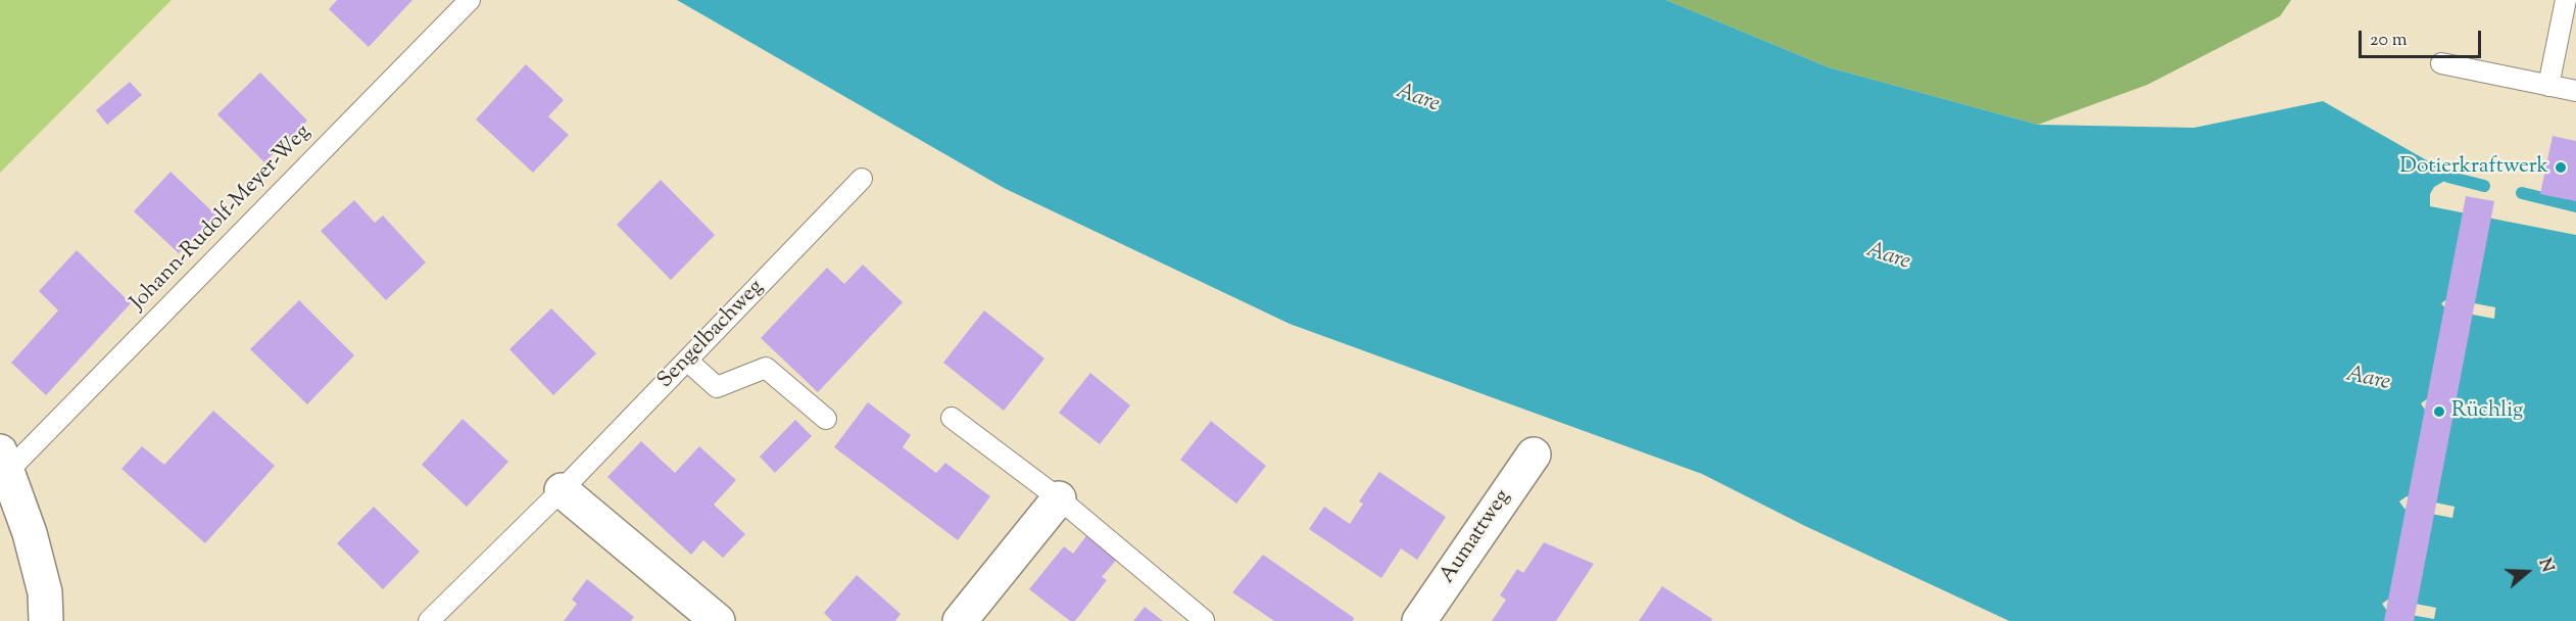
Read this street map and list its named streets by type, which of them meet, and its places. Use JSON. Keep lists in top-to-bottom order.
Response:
{
  "streets": {
    "street": ["Aumattweg"],
    "lane": ["Johann-Rudolf-Meyer-Weg", "Sengelbachweg"]
  },
  "water": ["Aare"],
  "places": ["Dotierkraftwerk", "Rüchlig"],
  "scale_bar": "20 m",
  "north": "right"
}
